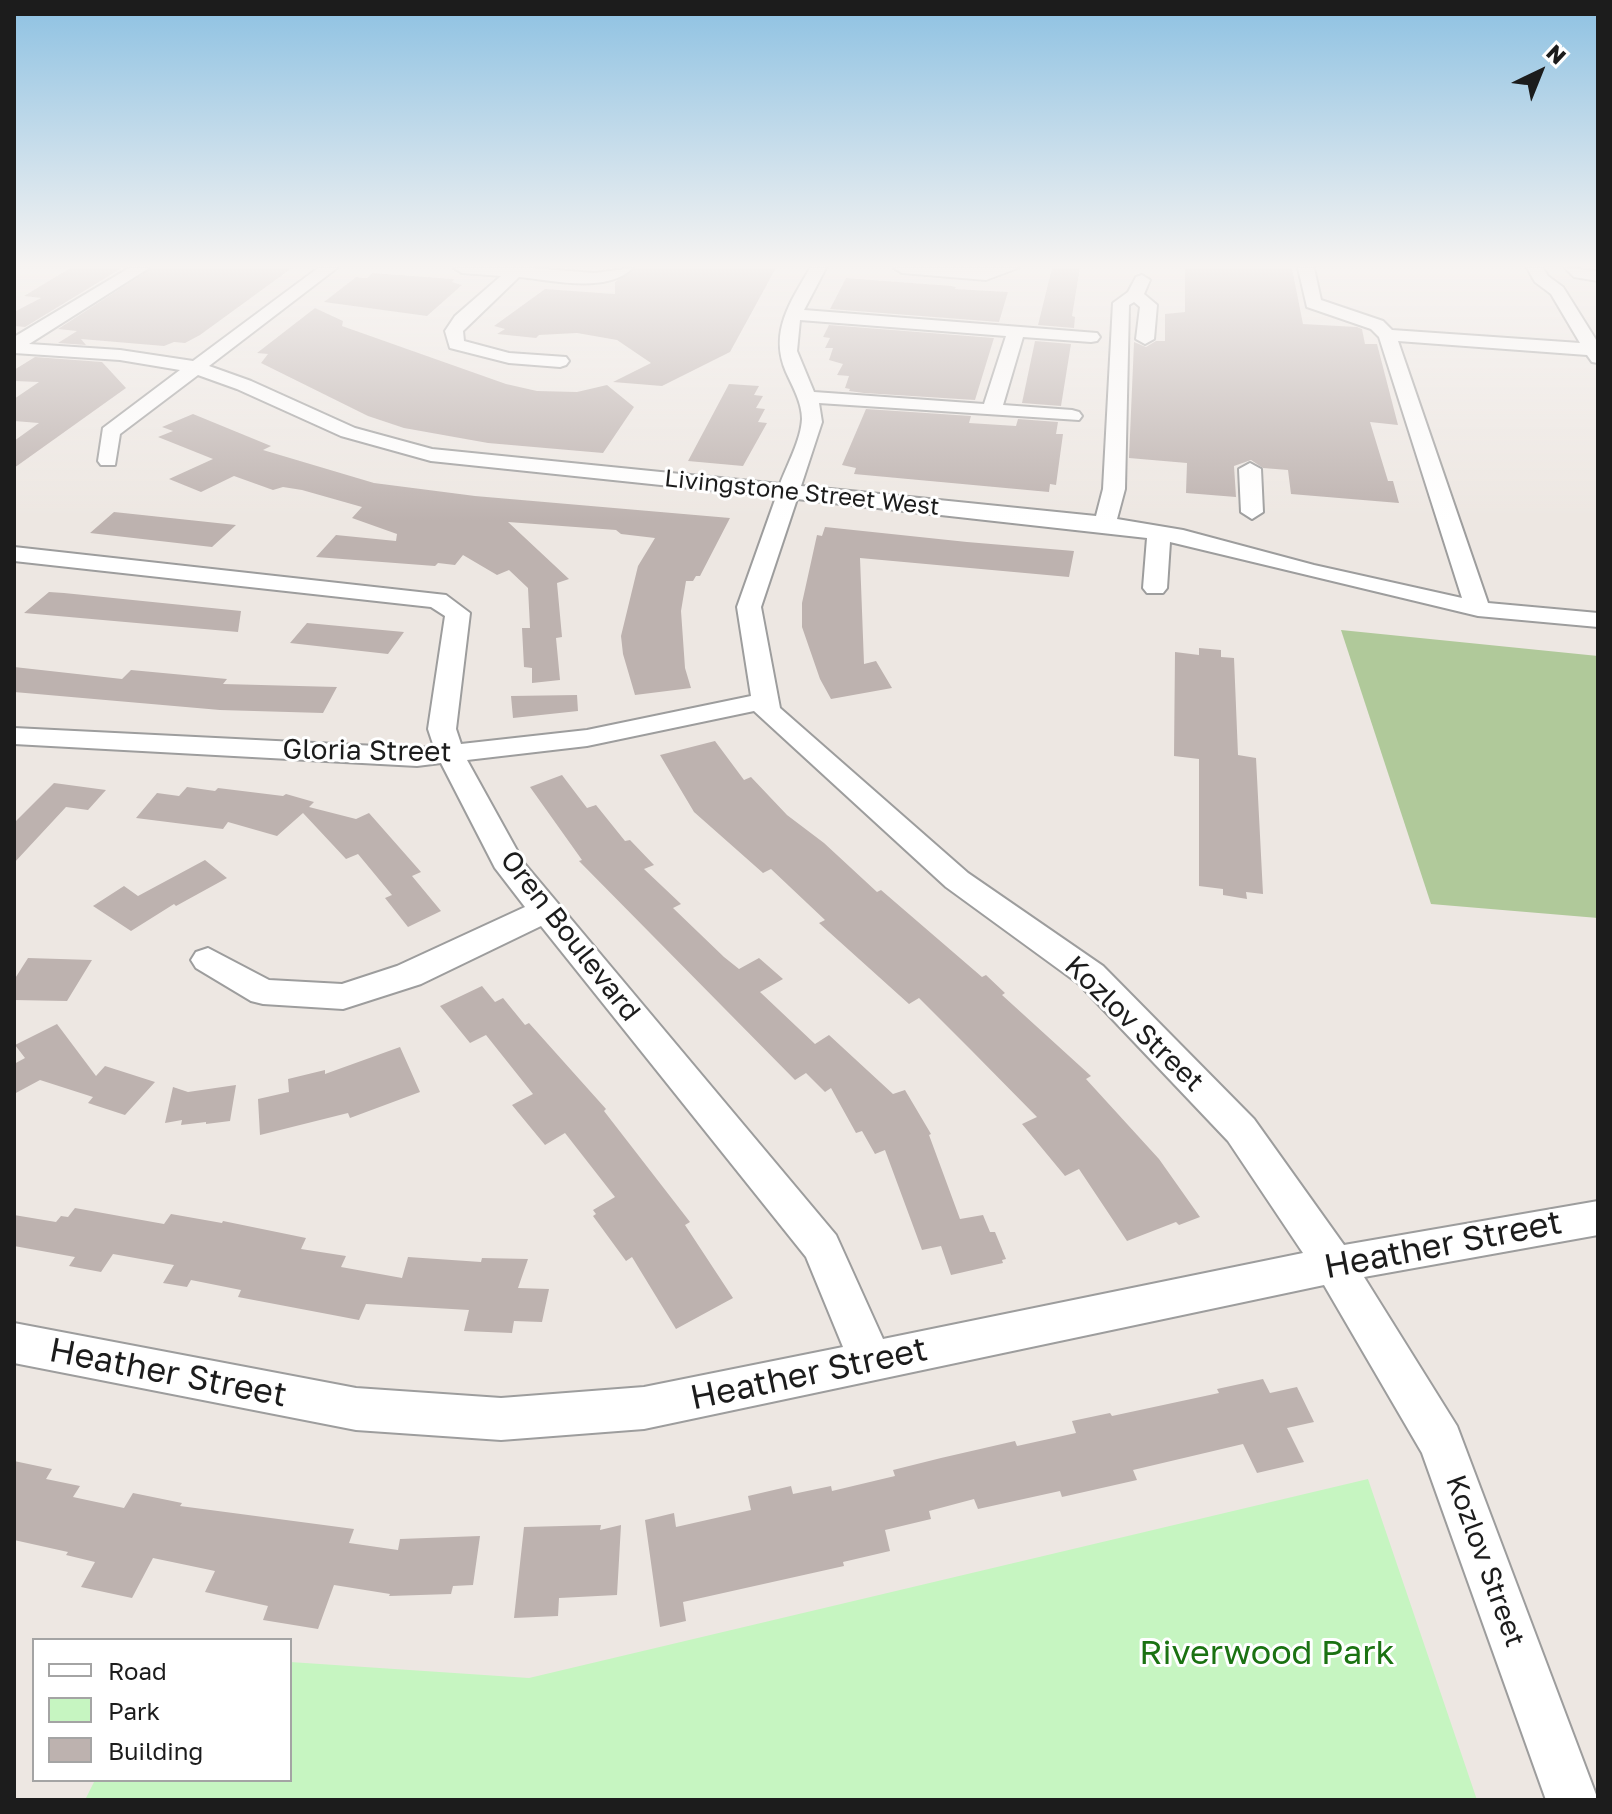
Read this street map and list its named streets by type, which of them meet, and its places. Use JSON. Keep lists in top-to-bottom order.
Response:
{
  "streets": {
    "street": [
      "Livingstone Street West",
      "Gloria Street",
      "Oren Boulevard",
      "Kozlov Street",
      "Heather Street"
    ]
  },
  "crossings": [
    ["Livingstone Street West", "Kozlov Street"],
    ["Gloria Street", "Oren Boulevard"],
    ["Gloria Street", "Kozlov Street"],
    ["Oren Boulevard", "Heather Street"],
    ["Kozlov Street", "Heather Street"]
  ],
  "parks": ["Riverwood Park"],
  "legend": ["Road", "Park", "Building"],
  "north": "top right"
}
